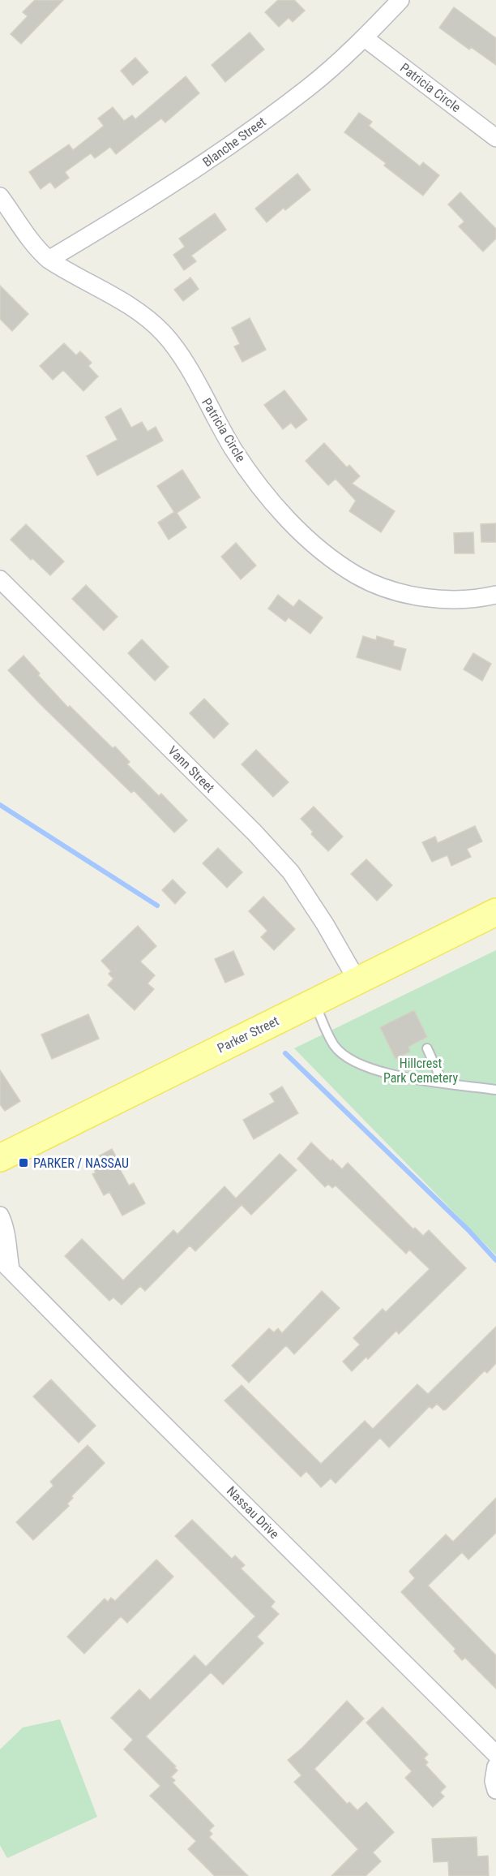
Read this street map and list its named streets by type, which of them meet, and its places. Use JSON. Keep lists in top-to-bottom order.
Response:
{
  "streets": {
    "main road": ["Parker Street"],
    "street": [
      "Patricia Circle",
      "Blanche Street",
      "Vann Street",
      "Nassau Drive"
    ]
  },
  "crossings": [
    ["Patricia Circle", "Blanche Street"],
    ["Vann Street", "Parker Street"]
  ],
  "parks": ["Hillcrest Park Cemetery"],
  "places": {
    "transit": ["PARKER / NASSAU"]
  }
}
